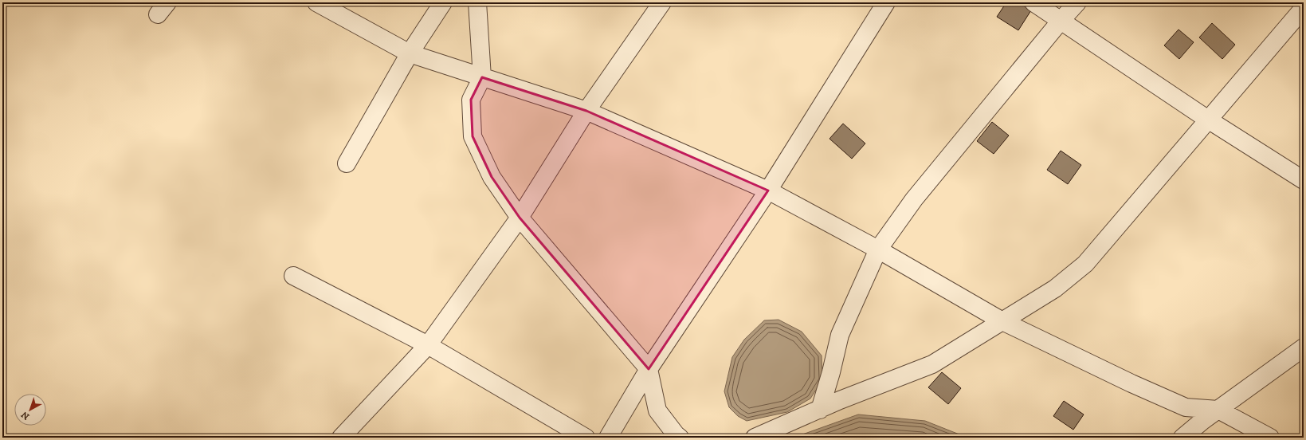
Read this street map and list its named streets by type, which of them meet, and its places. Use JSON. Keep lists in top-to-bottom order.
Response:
{
  "north": "bottom left"
}
